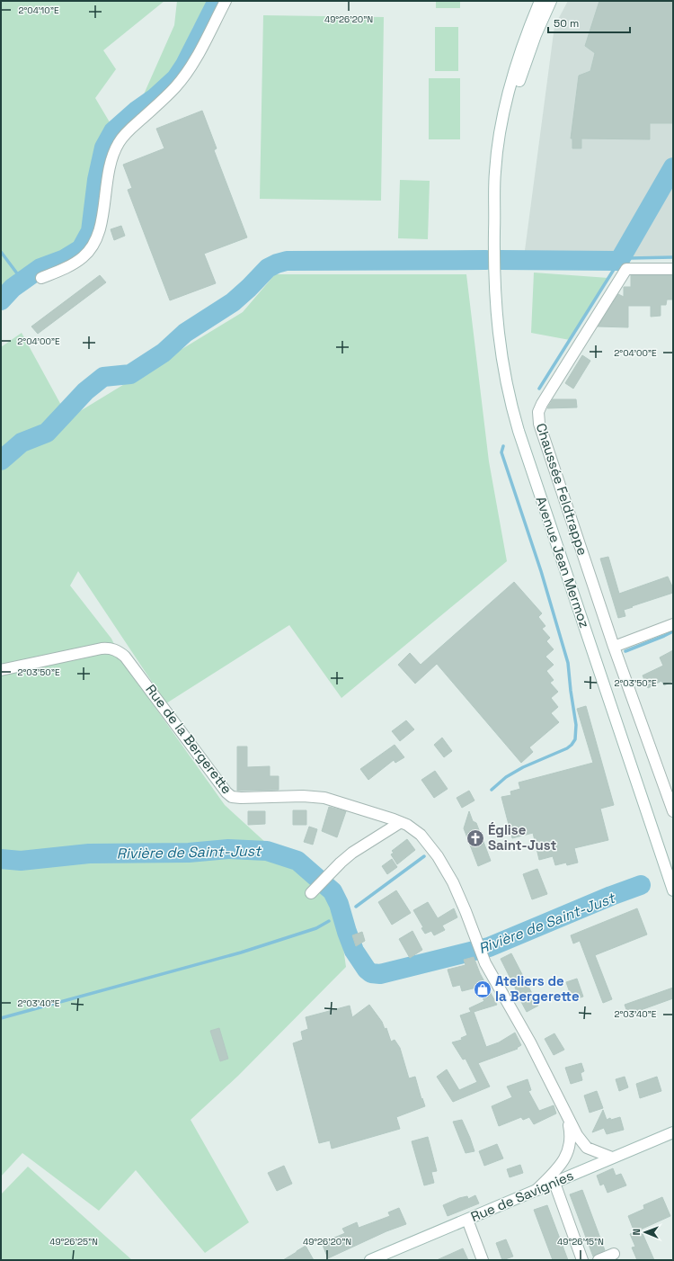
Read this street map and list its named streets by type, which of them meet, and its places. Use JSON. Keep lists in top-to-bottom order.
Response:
{
  "streets": {
    "street": [
      "Chaussée Feldtrappe",
      "Avenue Jean Mermoz",
      "Rue de la Bergerette",
      "Rue de Savignies"
    ]
  },
  "crossings": [
    ["Rue de la Bergerette", "Rue de Savignies"]
  ],
  "water": ["Rivière de Saint-Just"],
  "places": {
    "church": ["Église Saint-Just"],
    "shop": ["Ateliers de la Bergerette"]
  },
  "scale_bar": "50 m",
  "north": "left",
  "coordinates": [
    "2°04'10\"E",
    "49°26'20\"N",
    "2°04'00\"E",
    "2°03'50\"E",
    "2°03'40\"E",
    "49°26'25\"N",
    "49°26'15\"N"
  ]
}
